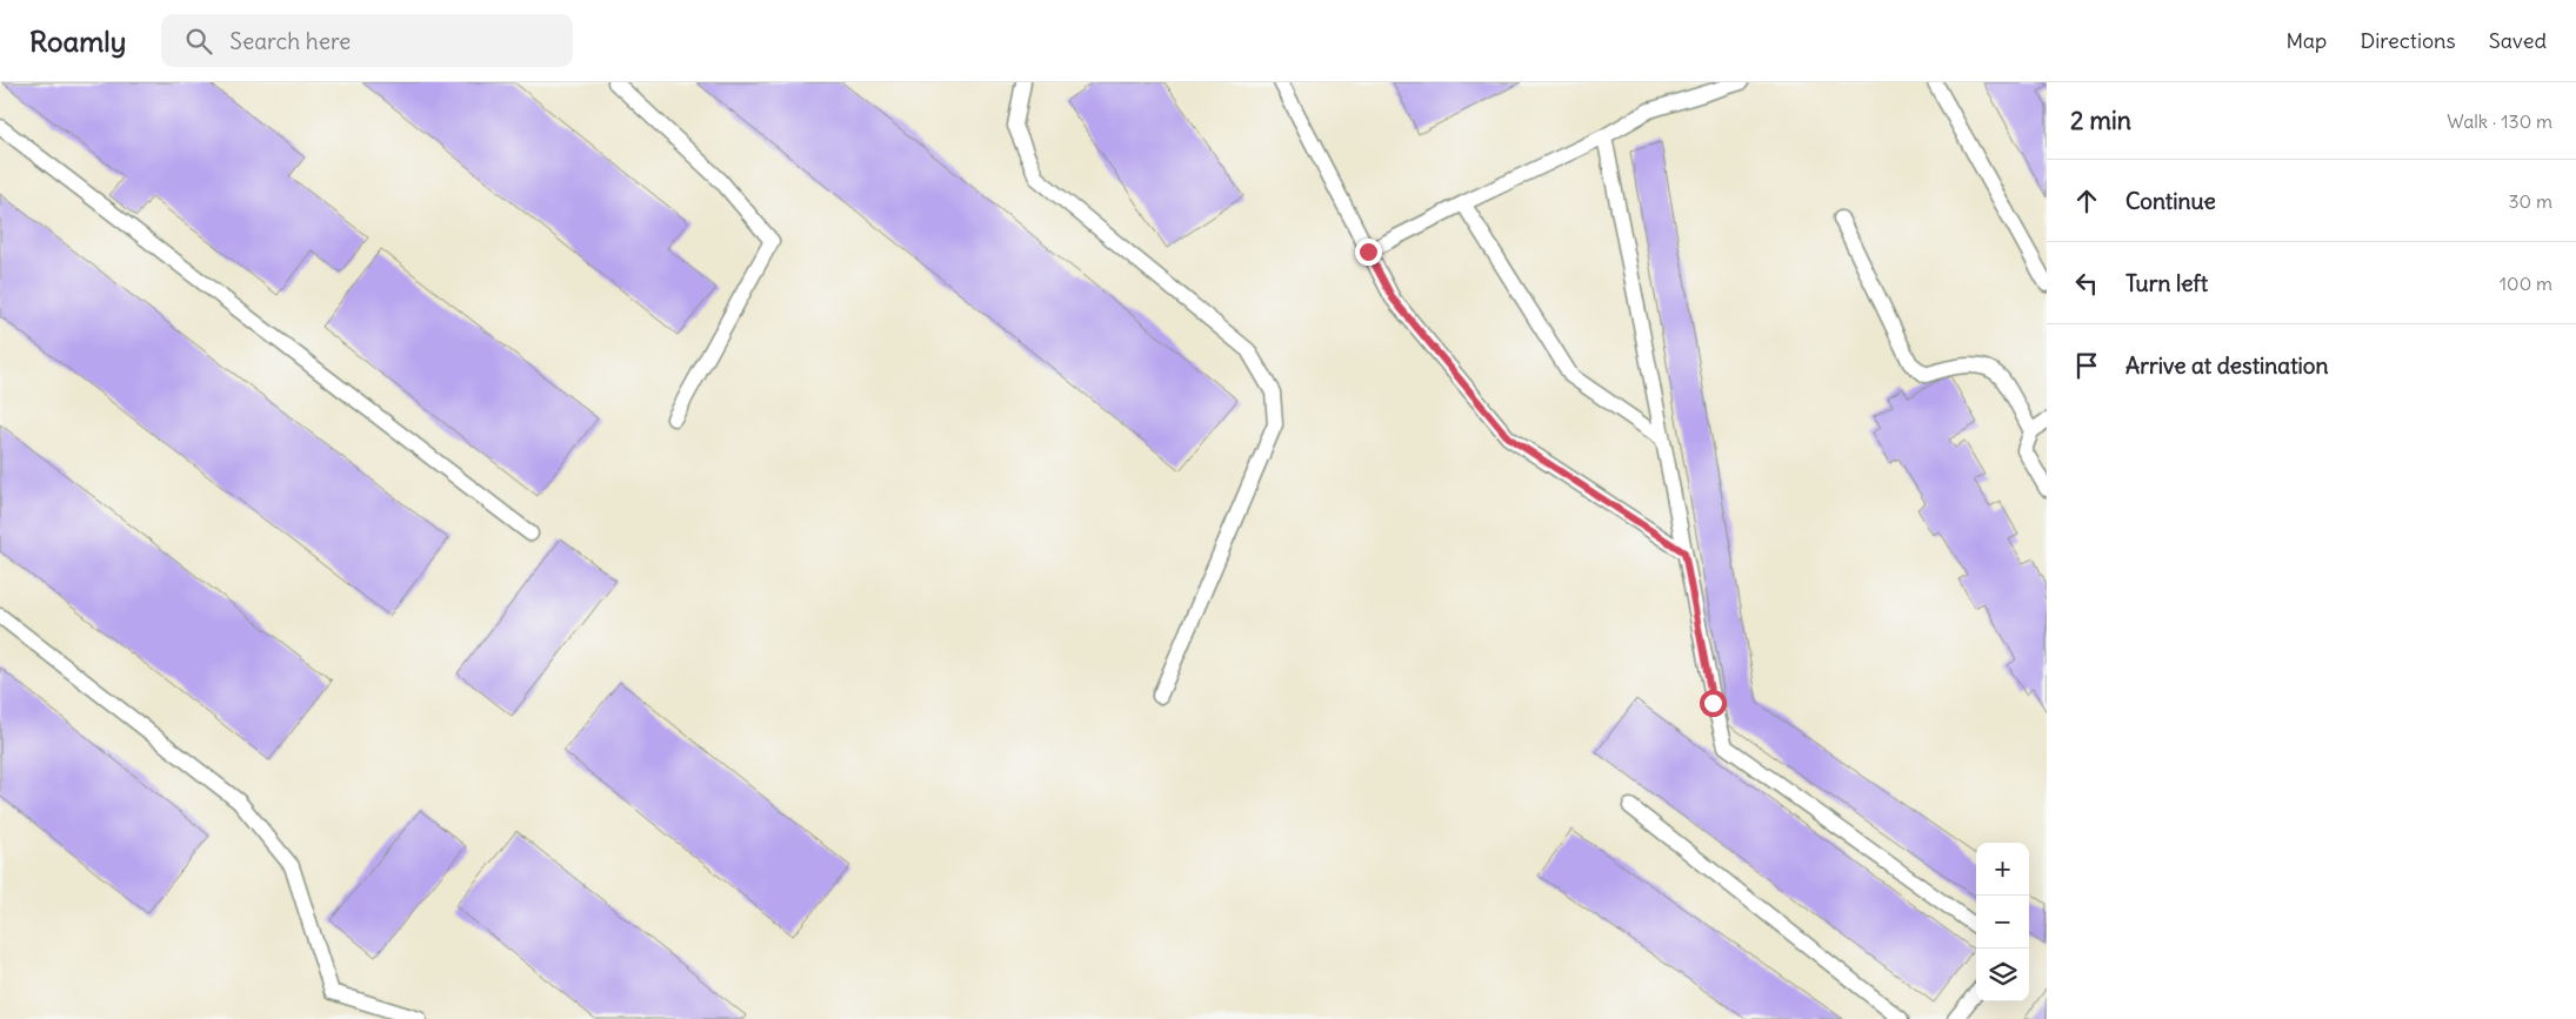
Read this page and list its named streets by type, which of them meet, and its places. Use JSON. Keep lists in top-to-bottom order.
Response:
{
  "page": {
    "header": "Roamly",
    "search": "Search here",
    "nav": ["Map", "Directions", "Saved"],
    "heading": ["2 min", "Walk · 130 m"],
    "list": [
      ["Continue", "30 m"],
      ["Turn left", "100 m"],
      "Arrive at destination"
    ],
    "map_buttons": ["+", "−"]
  }
}
